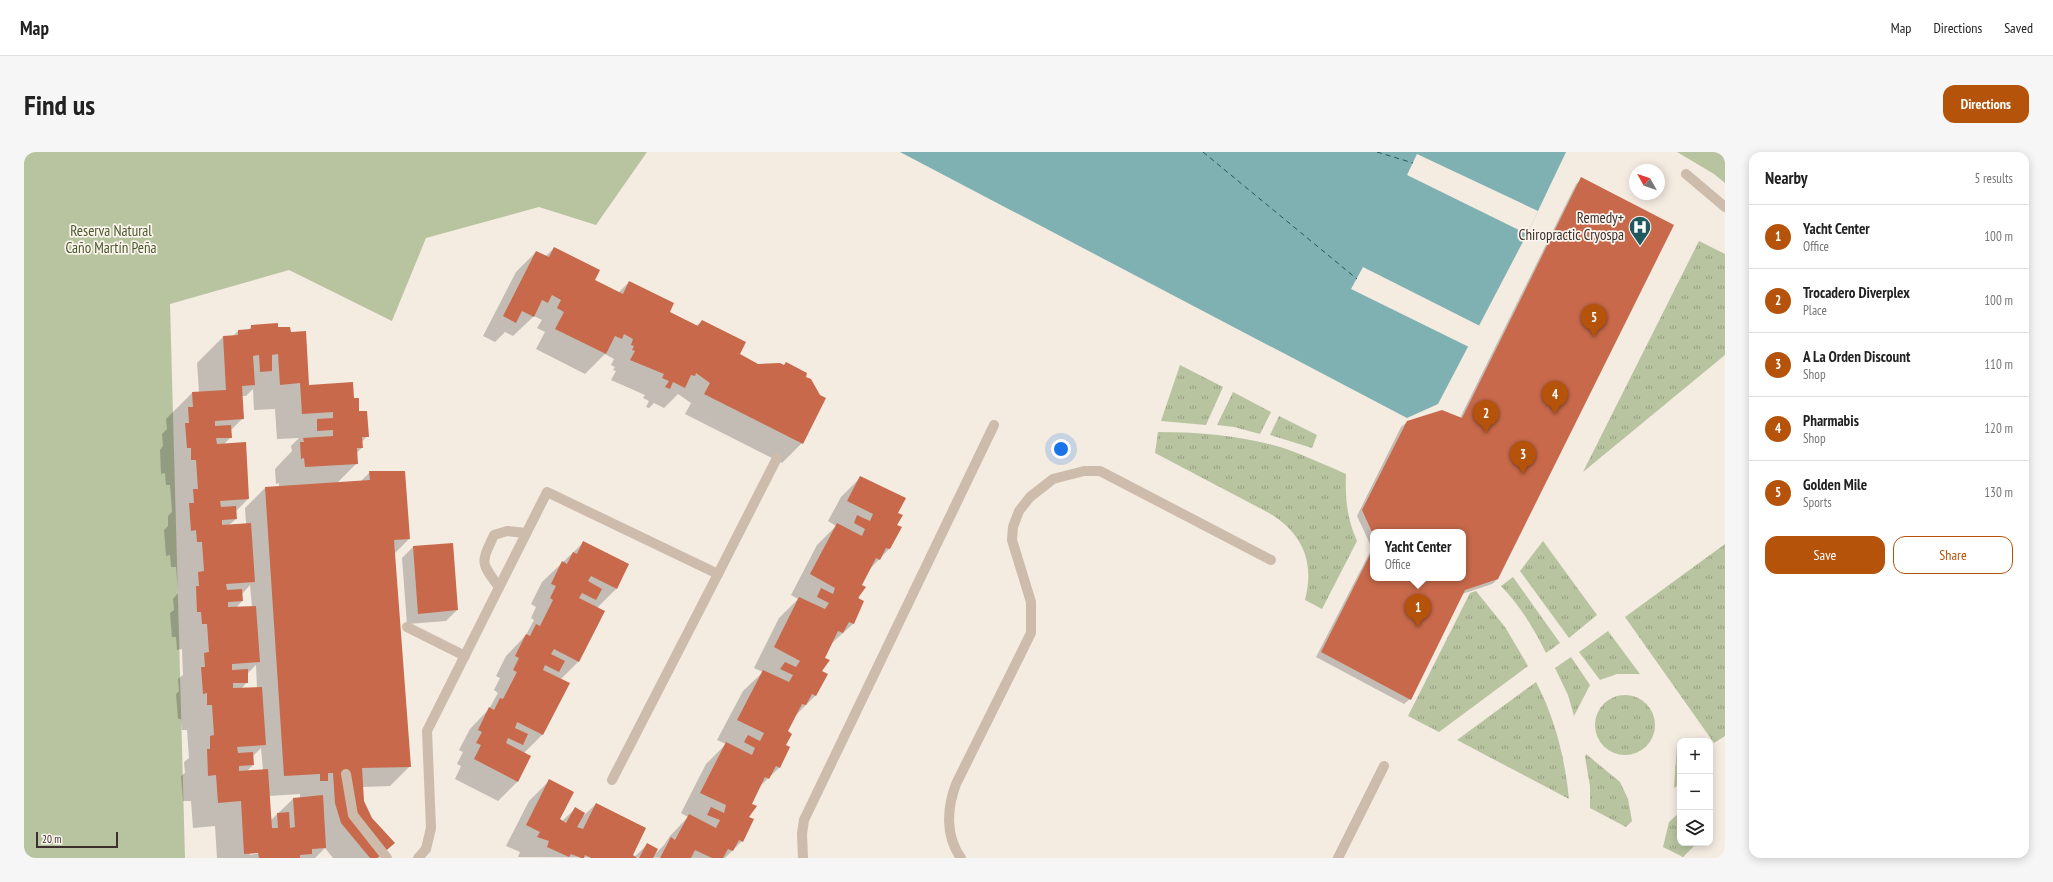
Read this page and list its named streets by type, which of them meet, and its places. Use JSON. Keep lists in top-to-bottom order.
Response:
{
  "parks": ["Reserva Natural Caño Martín Peña"],
  "places": {
    "hospital": ["Remedy+ Chiropractic Cryospa"]
  },
  "scale_bar": "20 m",
  "north": "top left",
  "page": {
    "header": "Map",
    "nav": ["Map", "Directions", "Saved"],
    "buttons": [
      "Directions",
      ["Save", "Share"]
    ],
    "title": "Find us",
    "heading": ["Nearby", "5 results"],
    "list": [
      {
        "mark": "1",
        "name": "Yacht Center",
        "note": "Office",
        "value": "100 m"
      },
      {
        "mark": "2",
        "name": "Trocadero Diverplex",
        "note": "Place",
        "value": "100 m"
      },
      {
        "mark": "3",
        "name": "A La Orden Discount",
        "note": "Shop",
        "value": "110 m"
      },
      {
        "mark": "4",
        "name": "Pharmabis",
        "note": "Shop",
        "value": "120 m"
      },
      {
        "mark": "5",
        "name": "Golden Mile",
        "note": "Sports",
        "value": "130 m"
      }
    ],
    "pins": [
      "5",
      "4",
      "2",
      "3",
      "1"
    ],
    "popup": ["Yacht Center", "Office"],
    "map_buttons": ["+", "−"],
    "scale": "20 m"
  }
}
